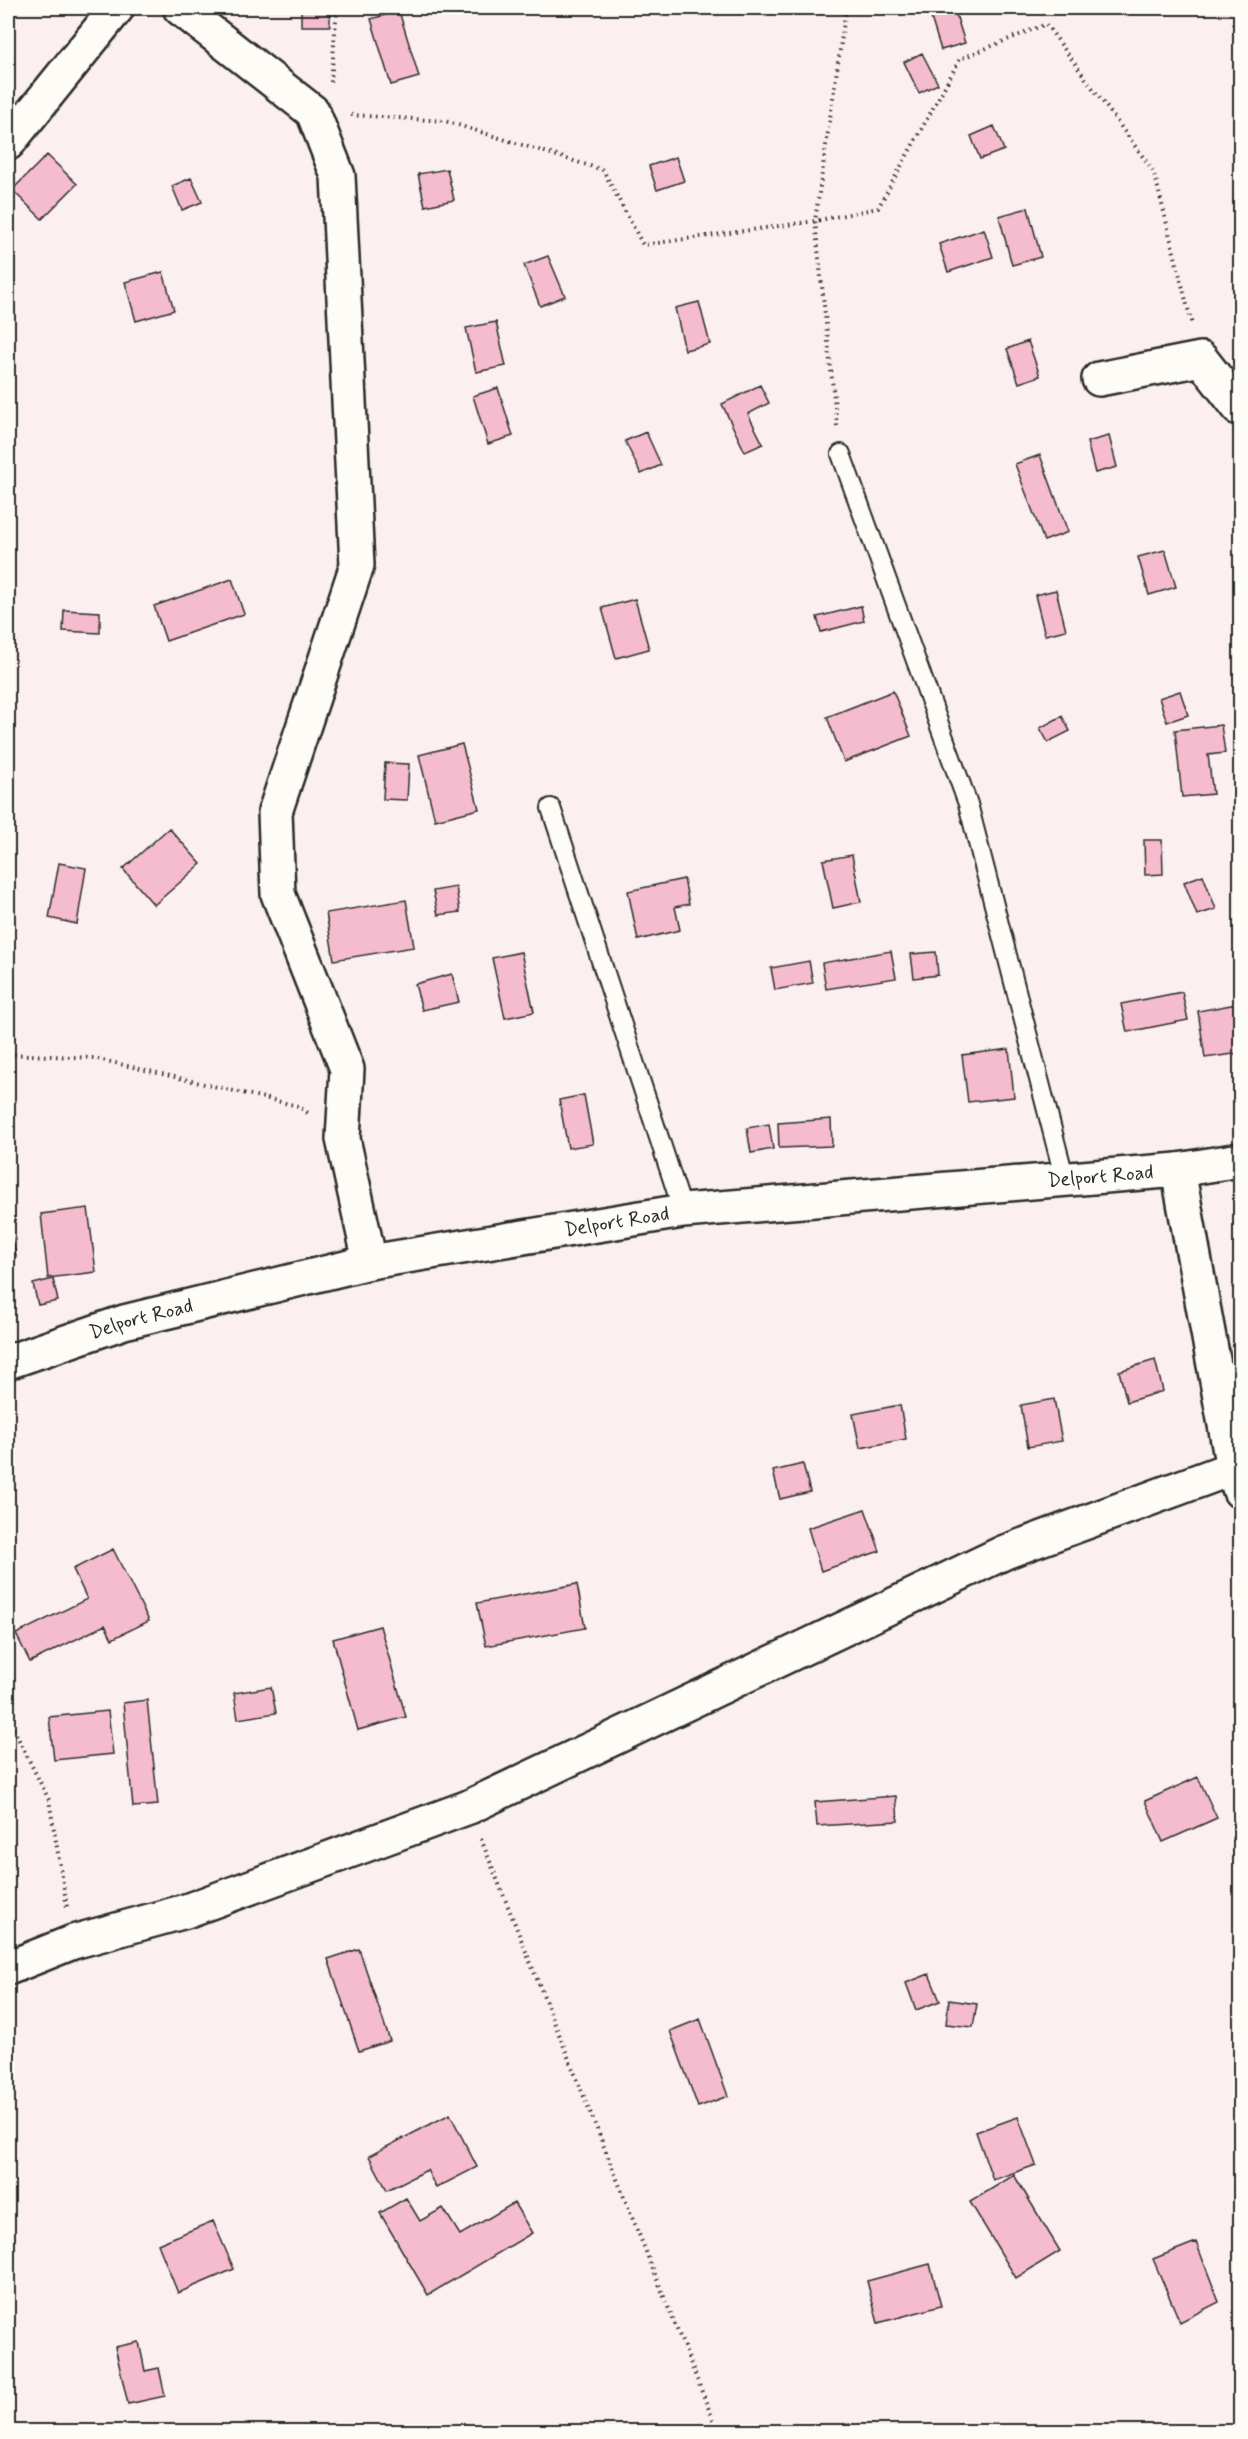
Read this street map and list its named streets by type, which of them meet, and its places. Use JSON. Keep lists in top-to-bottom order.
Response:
{
  "streets": {
    "street": ["Delport Road"]
  }
}
